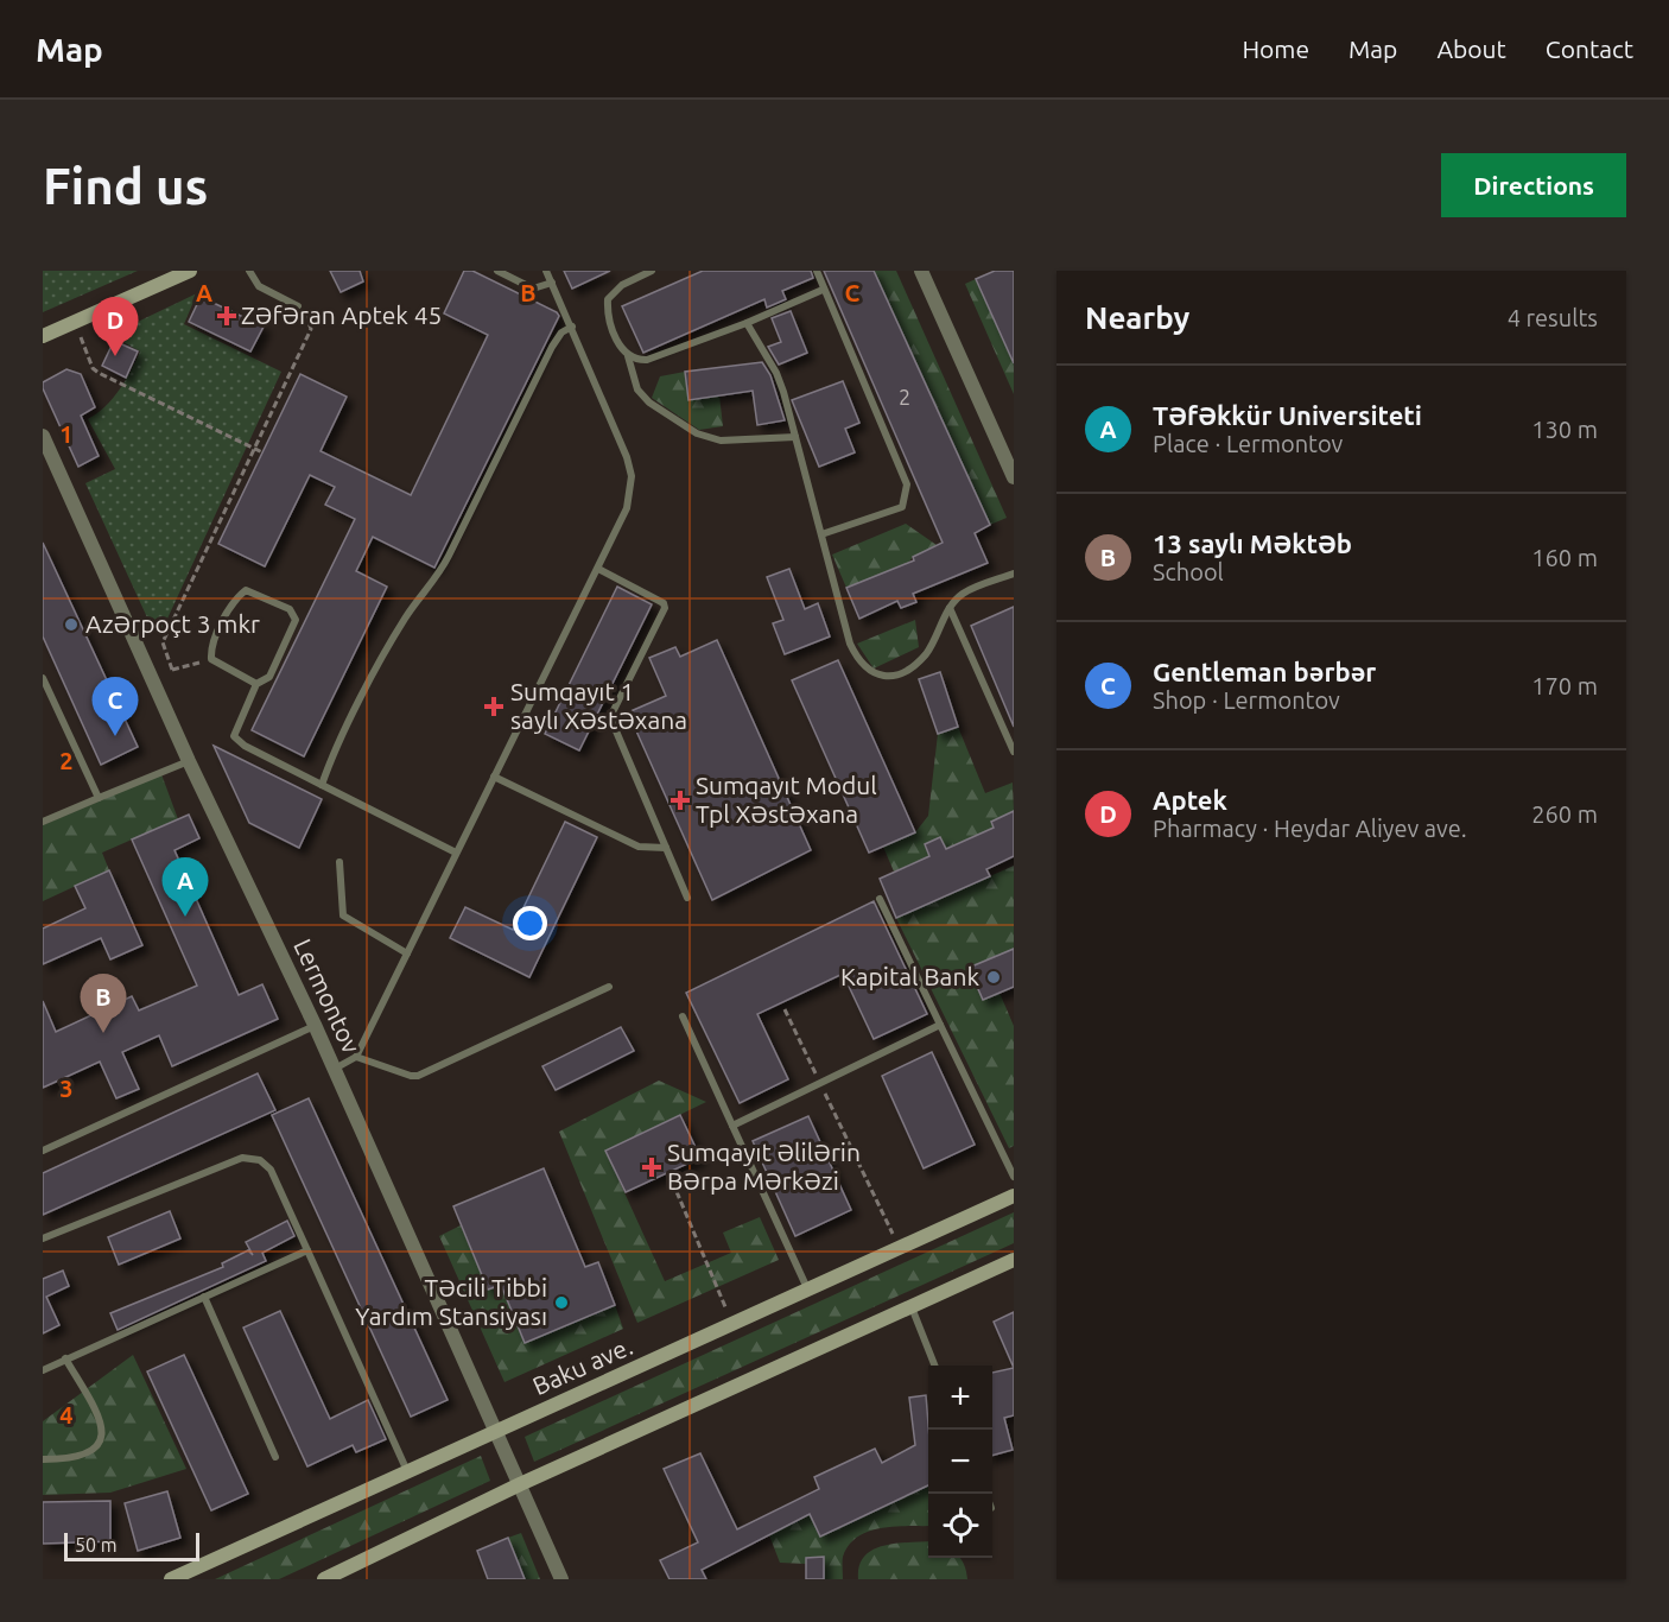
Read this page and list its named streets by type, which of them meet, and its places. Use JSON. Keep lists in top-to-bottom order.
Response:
{
  "streets": {
    "street": ["Lermontov", "Baku ave."]
  },
  "crossings": [
    ["Lermontov", "Baku ave."]
  ],
  "places": {
    "health": [
      "Zəfəran Aptek 45",
      "Sumqayıt 1 saylı Xəstəxana",
      "Sumqayıt Modul Tpl Xəstəxana",
      "Sumqayıt Əlilərin Bərpa Mərkəzi"
    ],
    "other": ["Azərpoçt 3 mkr", "Kapital Bank", "Təcili Tibbi Yardım Stansiyası"]
  },
  "house_numbers": ["2"],
  "scale_bar": "50 m",
  "page": {
    "header": "Map",
    "nav": [
      "Home",
      "Map",
      "About",
      "Contact"
    ],
    "buttons": "Directions",
    "title": "Find us",
    "heading": ["Nearby", "4 results"],
    "pins": [
      "D",
      "C",
      "A",
      "B"
    ],
    "list": [
      {
        "mark": "A",
        "name": "Təfəkkür Universiteti",
        "note": "Place · Lermontov",
        "value": "130 m"
      },
      {
        "mark": "B",
        "name": "13 saylı Məktəb",
        "note": "School",
        "value": "160 m"
      },
      {
        "mark": "C",
        "name": "Gentleman bәrbәr",
        "note": "Shop · Lermontov",
        "value": "170 m"
      },
      {
        "mark": "D",
        "name": "Aptek",
        "note": "Pharmacy · Heydar Aliyev ave.",
        "value": "260 m"
      }
    ],
    "map_buttons": ["+", "−"],
    "scale": "50 m"
  },
  "grid": {
    "columns": ["A", "B", "C"],
    "rows": [
      "1",
      "2",
      "3",
      "4"
    ]
  }
}
